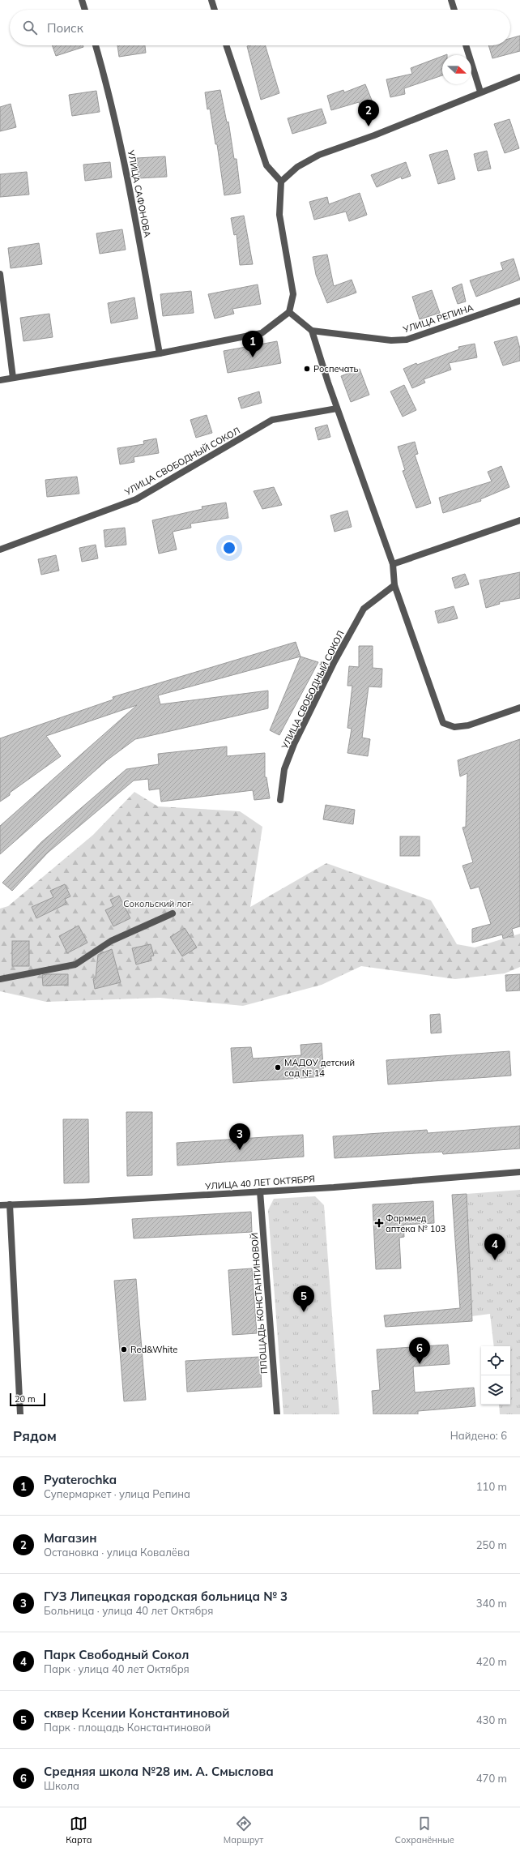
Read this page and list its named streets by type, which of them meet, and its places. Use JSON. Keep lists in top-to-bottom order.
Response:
{
  "streets": {
    "street": [
      "УЛИЦА САФОНОВА",
      "УЛИЦА РЕПИНА",
      "УЛИЦА СВОБОДНЫЙ СОКОЛ",
      "УЛИЦА 40 ЛЕТ ОКТЯБРЯ",
      "ПЛОЩАДЬ КОНСТАНТИНОВОЙ"
    ]
  },
  "crossings": [
    ["УЛИЦА 40 ЛЕТ ОКТЯБРЯ", "ПЛОЩАДЬ КОНСТАНТИНОВОЙ"]
  ],
  "parks": ["Сокольский лог"],
  "places": {
    "other": ["Роспечать", "МАДОУ детский сад № 14", "Red&White"],
    "health": ["Фарммед аптека № 103"]
  },
  "scale_bar": "20 m",
  "north": "right",
  "page": {
    "search": "Поиск",
    "pins": [
      "2",
      "1",
      "3",
      "4",
      "5",
      "6"
    ],
    "scale": "20 m",
    "heading": ["Рядом", "Найдено: 6"],
    "list": [
      {
        "mark": "1",
        "name": "Pyaterochka",
        "note": "Супермаркет · улица Репина",
        "value": "110 m"
      },
      {
        "mark": "2",
        "name": "Магазин",
        "note": "Остановка · улица Ковалёва",
        "value": "250 m"
      },
      {
        "mark": "3",
        "name": "ГУЗ Липецкая городская больница № 3",
        "note": "Больница · улица 40 лет Октября",
        "value": "340 m"
      },
      {
        "mark": "4",
        "name": "Парк Свободный Сокол",
        "note": "Парк · улица 40 лет Октября",
        "value": "420 m"
      },
      {
        "mark": "5",
        "name": "сквер Ксении Константиновой",
        "note": "Парк · площадь Константиновой",
        "value": "430 m"
      },
      {
        "mark": "6",
        "name": "Средняя школа №28 им. А. Смыслова",
        "note": "Школа",
        "value": "470 m"
      }
    ],
    "nav": ["Карта", "Маршрут", "Сохранённые"]
  }
}
